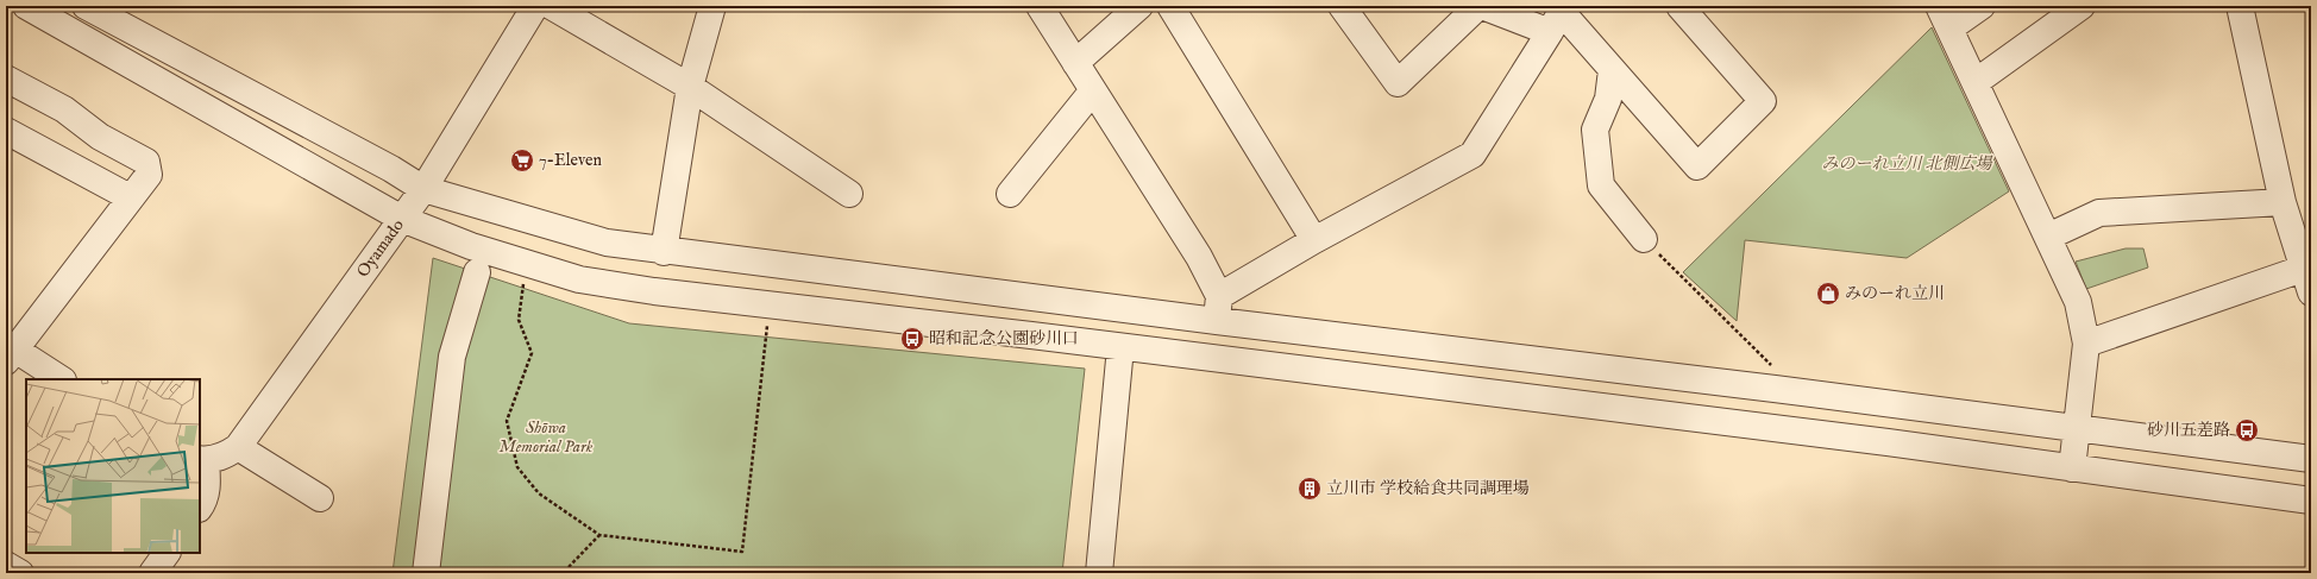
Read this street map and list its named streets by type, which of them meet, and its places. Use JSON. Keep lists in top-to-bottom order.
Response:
{
  "streets": {
    "street": ["Oyamado"]
  },
  "parks": ["みのーれ立川 北側広場", "Shōwa Memorial Park"],
  "places": {
    "supermarket": ["7-Eleven"],
    "shop": ["みのーれ立川"],
    "bus stop": ["昭和記念公園砂川口", "砂川五差路"],
    "building": ["立川市 学校給食共同調理場"]
  }
}
